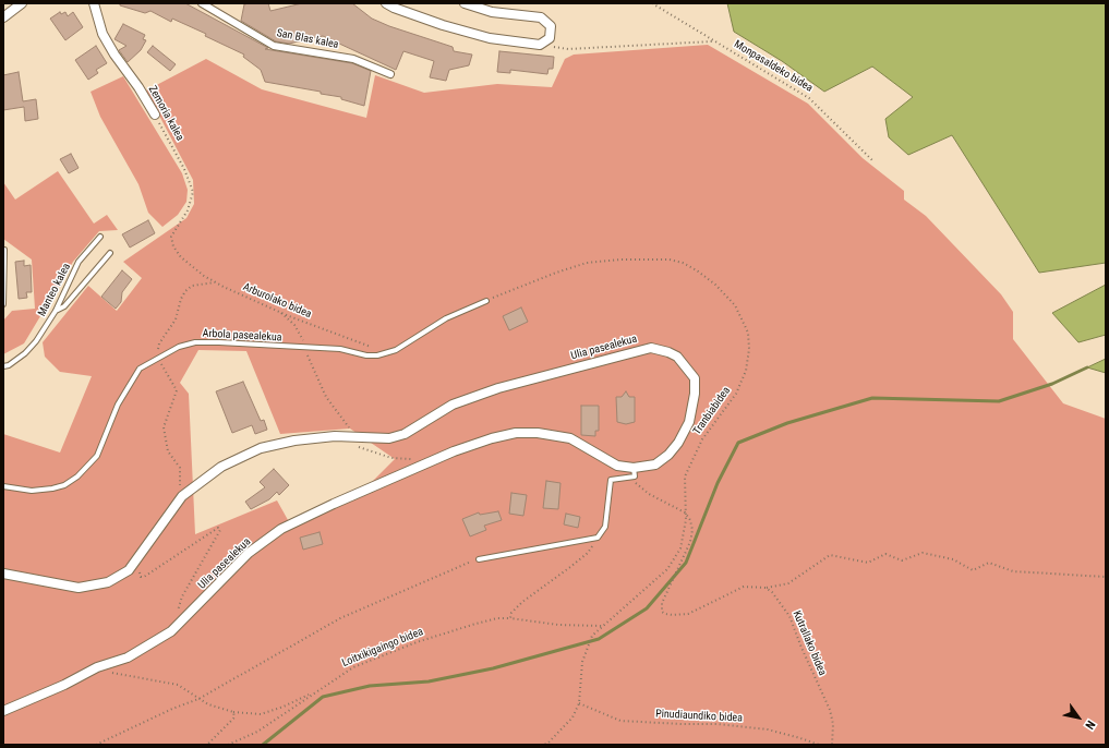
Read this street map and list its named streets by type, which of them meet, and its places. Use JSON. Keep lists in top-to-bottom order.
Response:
{
  "streets": {
    "street": ["San Blas kalea", "Zemoria kalea", "Ulia pasealekua"],
    "lane": ["Manteo kalea", "Arbola pasealekua"],
    "path": [
      "Monpasaldeko bidea",
      "Arburolako bidea",
      "Tranbiabidea",
      "Kutrallako bidea",
      "Loitxikigaingo bidea",
      "Pinudiaundiko bidea"
    ]
  },
  "crossings": [
    ["Zemoria kalea", "Arburolako bidea"],
    ["Arbola pasealekua", "Tranbiabidea"],
    ["Tranbiabidea", "Loitxikigaingo bidea"],
    ["Tranbiabidea", "Pinudiaundiko bidea"]
  ],
  "north": "bottom right"
}
